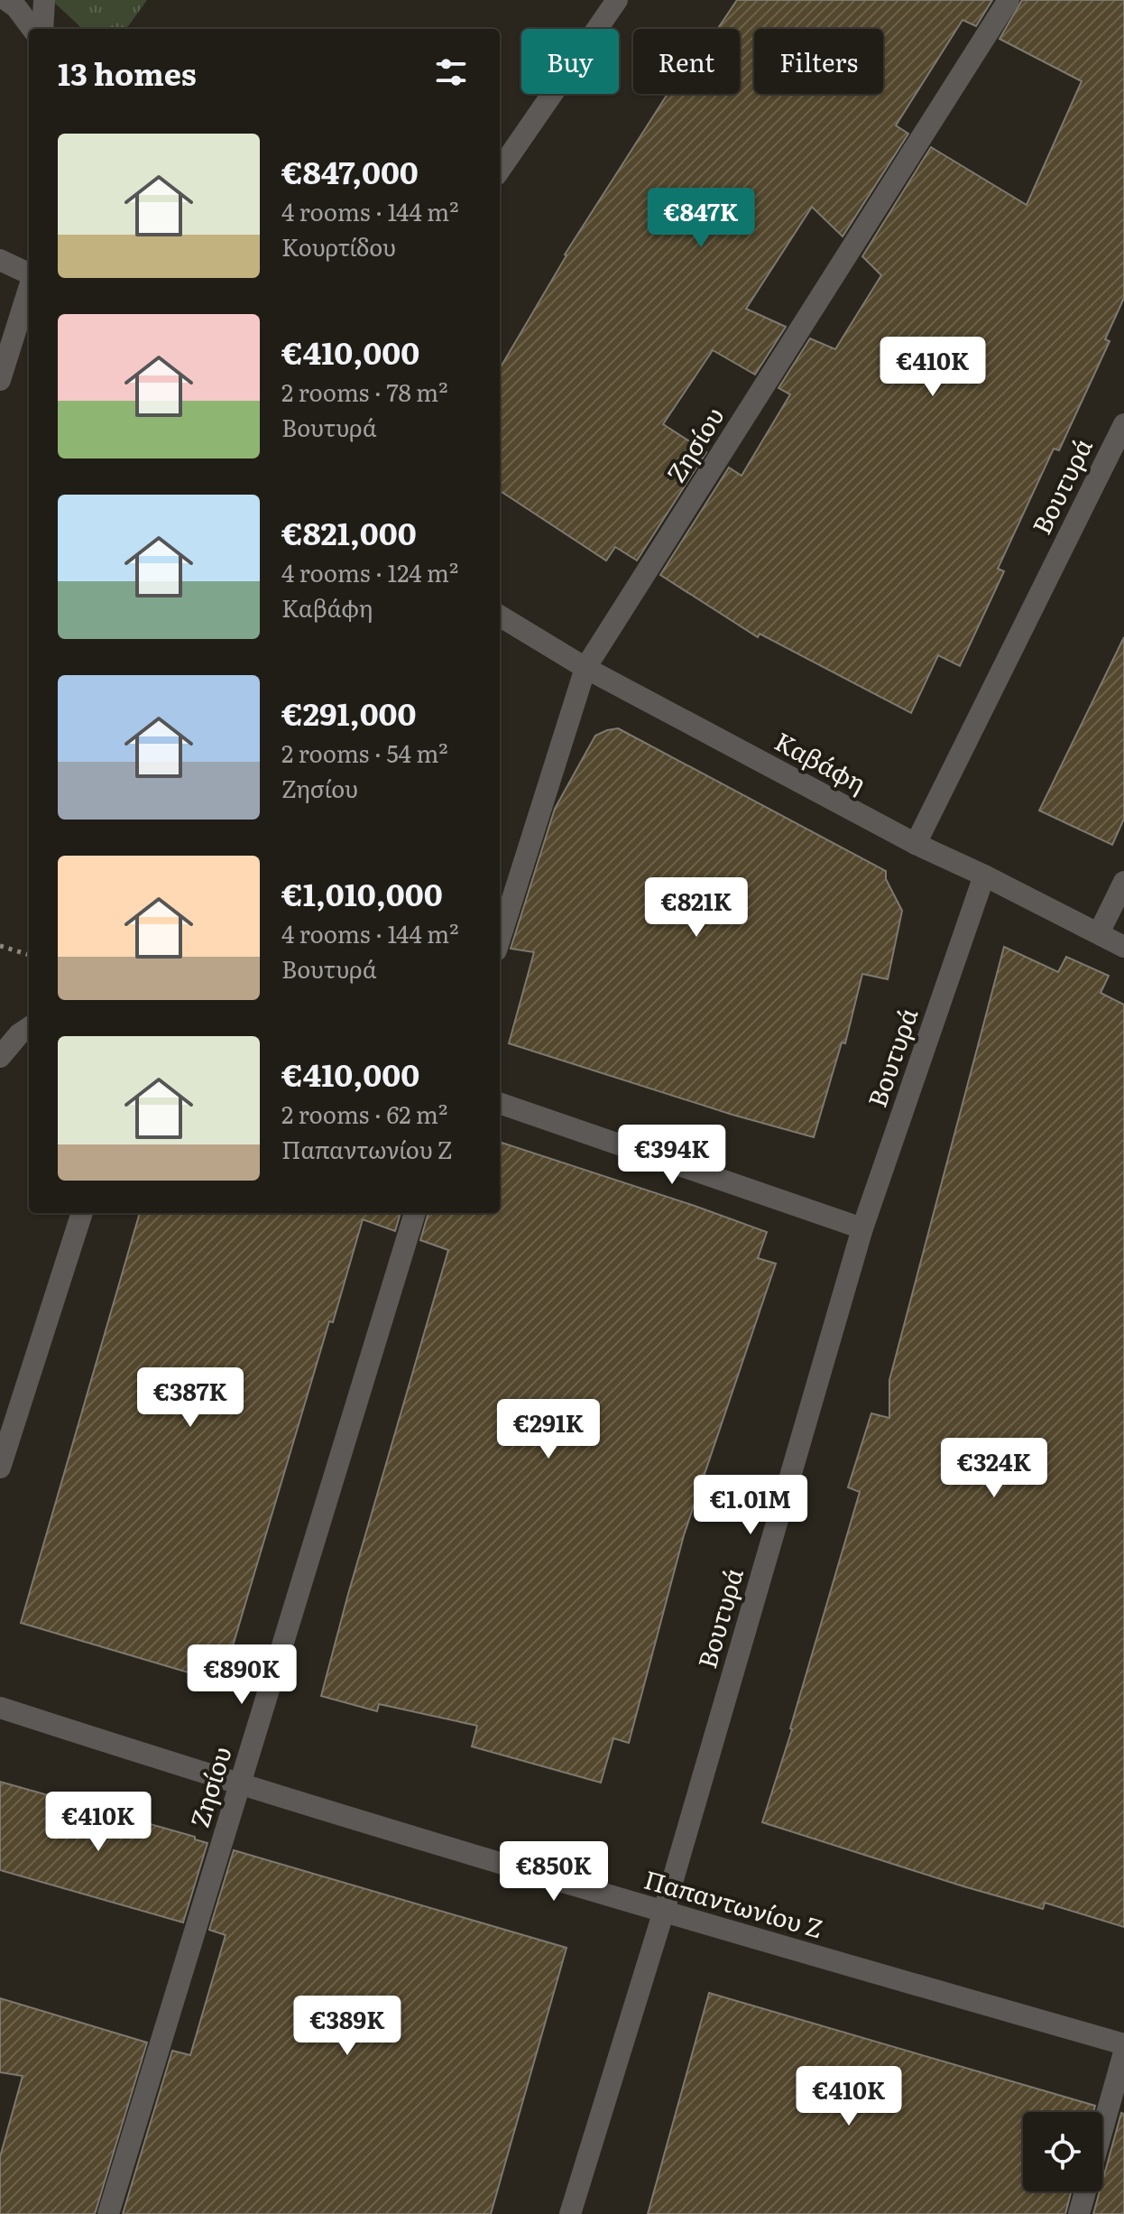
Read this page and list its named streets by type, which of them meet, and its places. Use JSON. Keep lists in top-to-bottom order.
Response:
{
  "streets": {
    "street": [
      "Ζησίου",
      "Βουτυρά",
      "Καβάφη",
      "Παπαντωνίου Ζ"
    ]
  },
  "crossings": [
    ["Ζησίου", "Καβάφη"],
    ["Ζησίου", "Παπαντωνίου Ζ"],
    ["Βουτυρά", "Καβάφη"],
    ["Βουτυρά", "Παπαντωνίου Ζ"]
  ],
  "page": {
    "chip": ["Buy", "Rent", "Filters"],
    "heading": "13 homes",
    "list": [
      {
        "name": "€847,000",
        "note": "4 rooms · 144 m² · Κουρτίδου"
      },
      {
        "name": "€410,000",
        "note": "2 rooms · 78 m² · Βουτυρά"
      },
      {
        "name": "€821,000",
        "note": "4 rooms · 124 m² · Καβάφη"
      },
      {
        "name": "€291,000",
        "note": "2 rooms · 54 m² · Ζησίου"
      },
      {
        "name": "€1,010,000",
        "note": "4 rooms · 144 m² · Βουτυρά"
      },
      {
        "name": "€410,000",
        "note": "2 rooms · 62 m² · Παπαντωνίου Ζ"
      }
    ],
    "price": [
      "€847K",
      "€410K",
      "€821K",
      "€394K",
      "€387K",
      "€291K",
      "€324K",
      "€1.01M",
      "€890K",
      "€410K",
      "€850K",
      "€389K",
      "€410K"
    ]
  }
}
